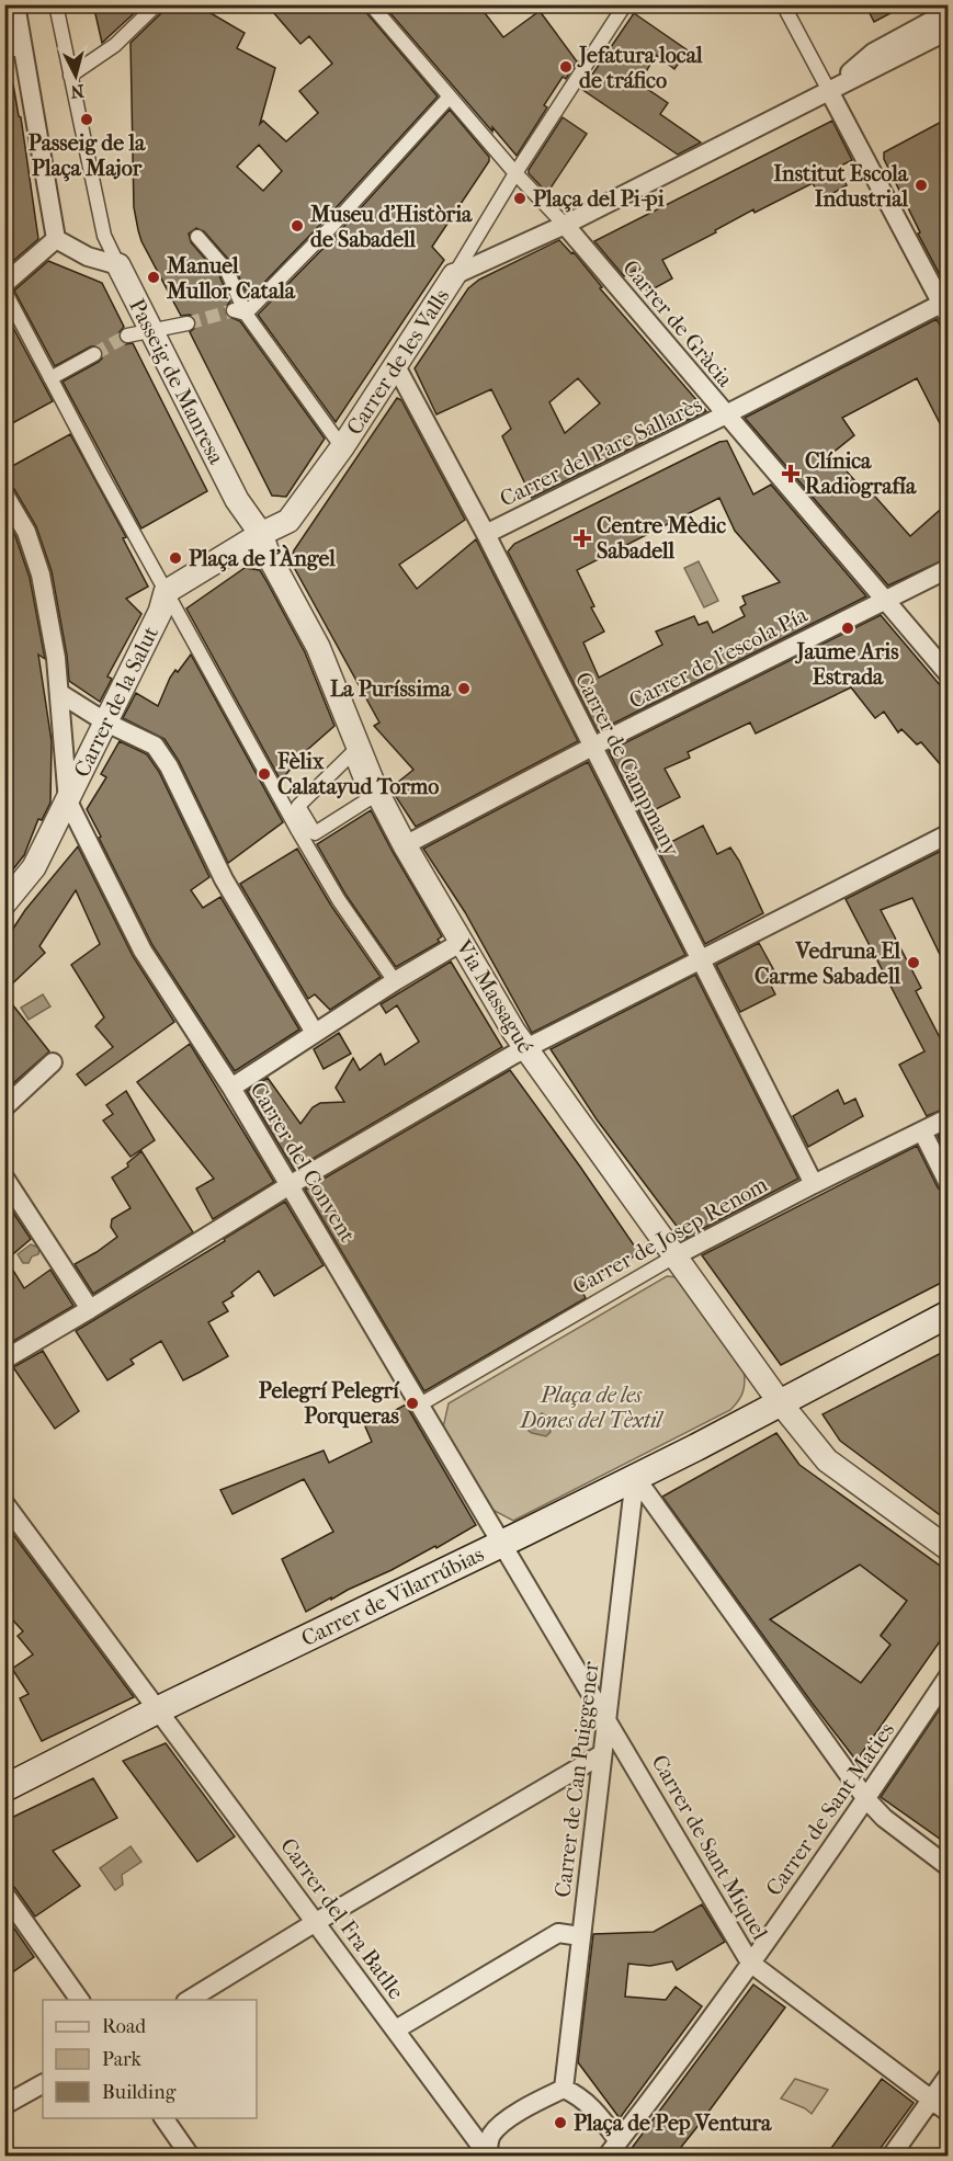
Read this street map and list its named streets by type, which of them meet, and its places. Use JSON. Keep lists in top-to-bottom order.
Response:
{
  "streets": {
    "main road": ["Carrer de Vilarrúbias"],
    "street": [
      "Carrer de Gràcia",
      "Carrer de les Valls",
      "Passeig de Manresa",
      "Carrer del Pare Sallarès",
      "Carrer de l'escola Pía",
      "Carrer de la Salut",
      "Carrer de Campmany",
      "Via Massagué",
      "Carrer del Convent",
      "Carrer de Josep Renom",
      "Carrer de Can Puiggener",
      "Carrer de Sant Maties",
      "Carrer de Sant Miquel",
      "Carrer del Fra Batlle"
    ]
  },
  "crossings": [
    ["Carrer de Gràcia", "Carrer de les Valls"],
    ["Carrer de Gràcia", "Carrer del Pare Sallarès"],
    ["Carrer de Gràcia", "Carrer de l'escola Pía"],
    ["Carrer de les Valls", "Passeig de Manresa"],
    ["Carrer de les Valls", "Carrer de Campmany"],
    ["Passeig de Manresa", "Via Massagué"],
    ["Carrer del Pare Sallarès", "Carrer de Campmany"],
    ["Carrer de l'escola Pía", "Carrer de Campmany"],
    ["Carrer de l'escola Pía", "Via Massagué"],
    ["Carrer de la Salut", "Carrer del Convent"],
    ["Carrer de Campmany", "Carrer de Josep Renom"],
    ["Via Massagué", "Carrer de Josep Renom"],
    ["Via Massagué", "Carrer de Vilarrúbias"],
    ["Carrer del Convent", "Carrer de Josep Renom"],
    ["Carrer del Convent", "Carrer de Vilarrúbias"],
    ["Carrer del Convent", "Carrer de Sant Miquel"],
    ["Carrer de Vilarrúbias", "Carrer de Can Puiggener"],
    ["Carrer de Vilarrúbias", "Carrer de Sant Miquel"],
    ["Carrer de Vilarrúbias", "Carrer del Fra Batlle"],
    ["Carrer de Can Puiggener", "Carrer de Sant Miquel"],
    ["Carrer de Sant Maties", "Carrer de Sant Miquel"]
  ],
  "parks": ["Plaça de les Dones del Tèxtil"],
  "places": {
    "other": [
      "Jefatura local de tráfico",
      "Passeig de la Plaça Major",
      "Institut Escola Industrial",
      "Plaça del Pi-pi",
      "Museu d'Història de Sabadell",
      "Manuel Mullor Catala",
      "Plaça de l'Àngel",
      "Jaume Aris Estrada",
      "La Puríssima",
      "Fèlix Calatayud Tormo",
      "Vedruna El Carme Sabadell",
      "Pelegrí Pelegrí Porqueras",
      "Plaça de Pep Ventura"
    ],
    "health": ["Clínica Radiografía", "Centre Mèdic Sabadell"]
  },
  "legend": ["Road", "Park", "Building"],
  "north": "bottom"
}
